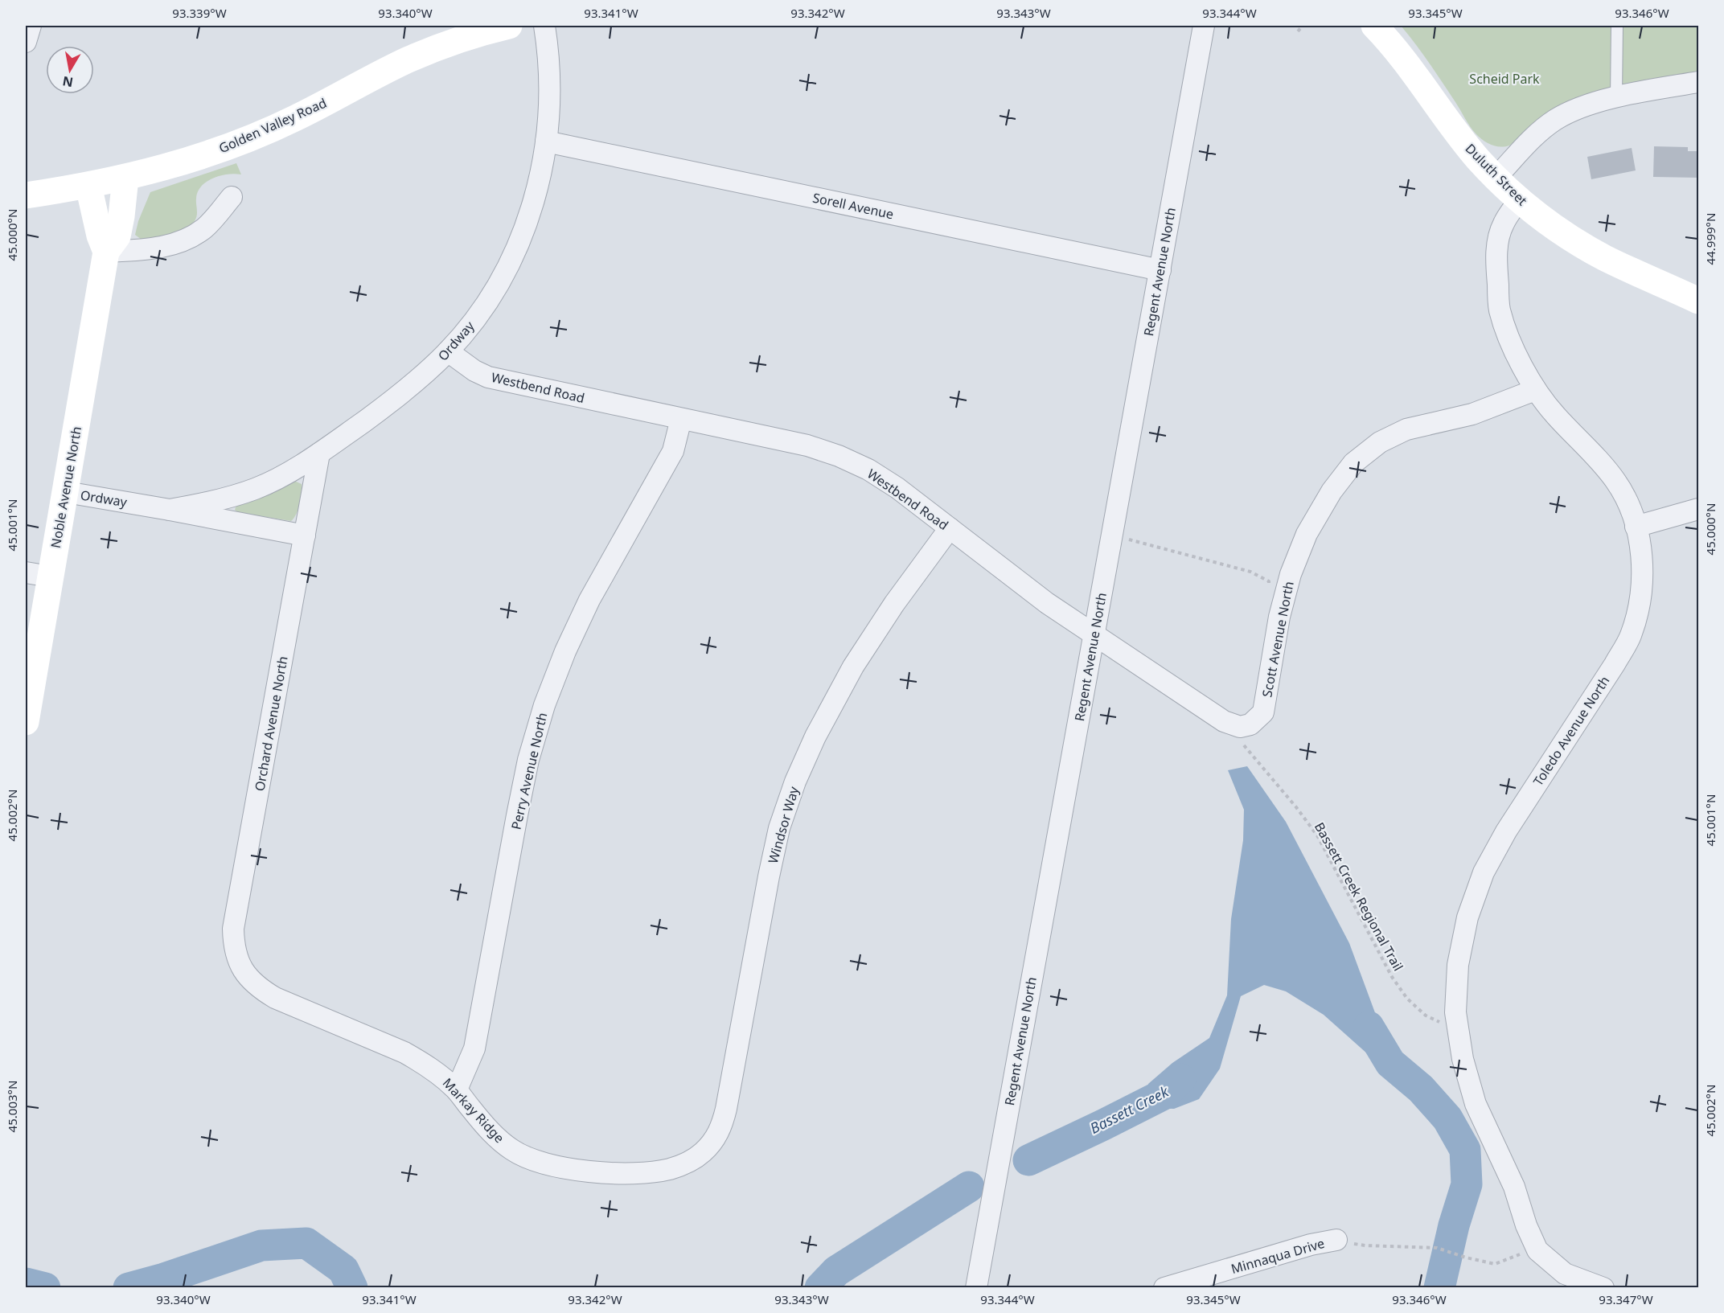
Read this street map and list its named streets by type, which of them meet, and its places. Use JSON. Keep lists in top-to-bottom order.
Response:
{
  "streets": {
    "street": [
      "Golden Valley Road",
      "Duluth Street",
      "Sorell Avenue",
      "Regent Avenue North",
      "Ordway",
      "Westbend Road",
      "Noble Avenue North",
      "Scott Avenue North",
      "Orchard Avenue North",
      "Toledo Avenue North",
      "Perry Avenue North",
      "Windsor Way",
      "Markay Ridge",
      "Minnaqua Drive"
    ],
    "path": ["Bassett Creek Regional Trail"]
  },
  "crossings": [
    ["Golden Valley Road", "Noble Avenue North"],
    ["Duluth Street", "Toledo Avenue North"],
    ["Sorell Avenue", "Regent Avenue North"],
    ["Sorell Avenue", "Ordway"],
    ["Regent Avenue North", "Westbend Road"],
    ["Ordway", "Westbend Road"],
    ["Ordway", "Noble Avenue North"],
    ["Ordway", "Orchard Avenue North"],
    ["Westbend Road", "Scott Avenue North"],
    ["Westbend Road", "Perry Avenue North"],
    ["Westbend Road", "Windsor Way"],
    ["Westbend Road", "Bassett Creek Regional Trail"],
    ["Scott Avenue North", "Toledo Avenue North"],
    ["Scott Avenue North", "Bassett Creek Regional Trail"],
    ["Orchard Avenue North", "Markay Ridge"],
    ["Perry Avenue North", "Markay Ridge"],
    ["Windsor Way", "Markay Ridge"]
  ],
  "water": ["Bassett Creek"],
  "parks": ["Scheid Park"],
  "north": "bottom",
  "coordinates": [
    "93.339°W",
    "93.340°W",
    "93.341°W",
    "93.342°W",
    "93.343°W",
    "93.344°W",
    "93.345°W",
    "93.346°W",
    "45.000°N",
    "44.999°N",
    "45.001°N",
    "45.002°N",
    "45.003°N",
    "93.347°W"
  ]
}
